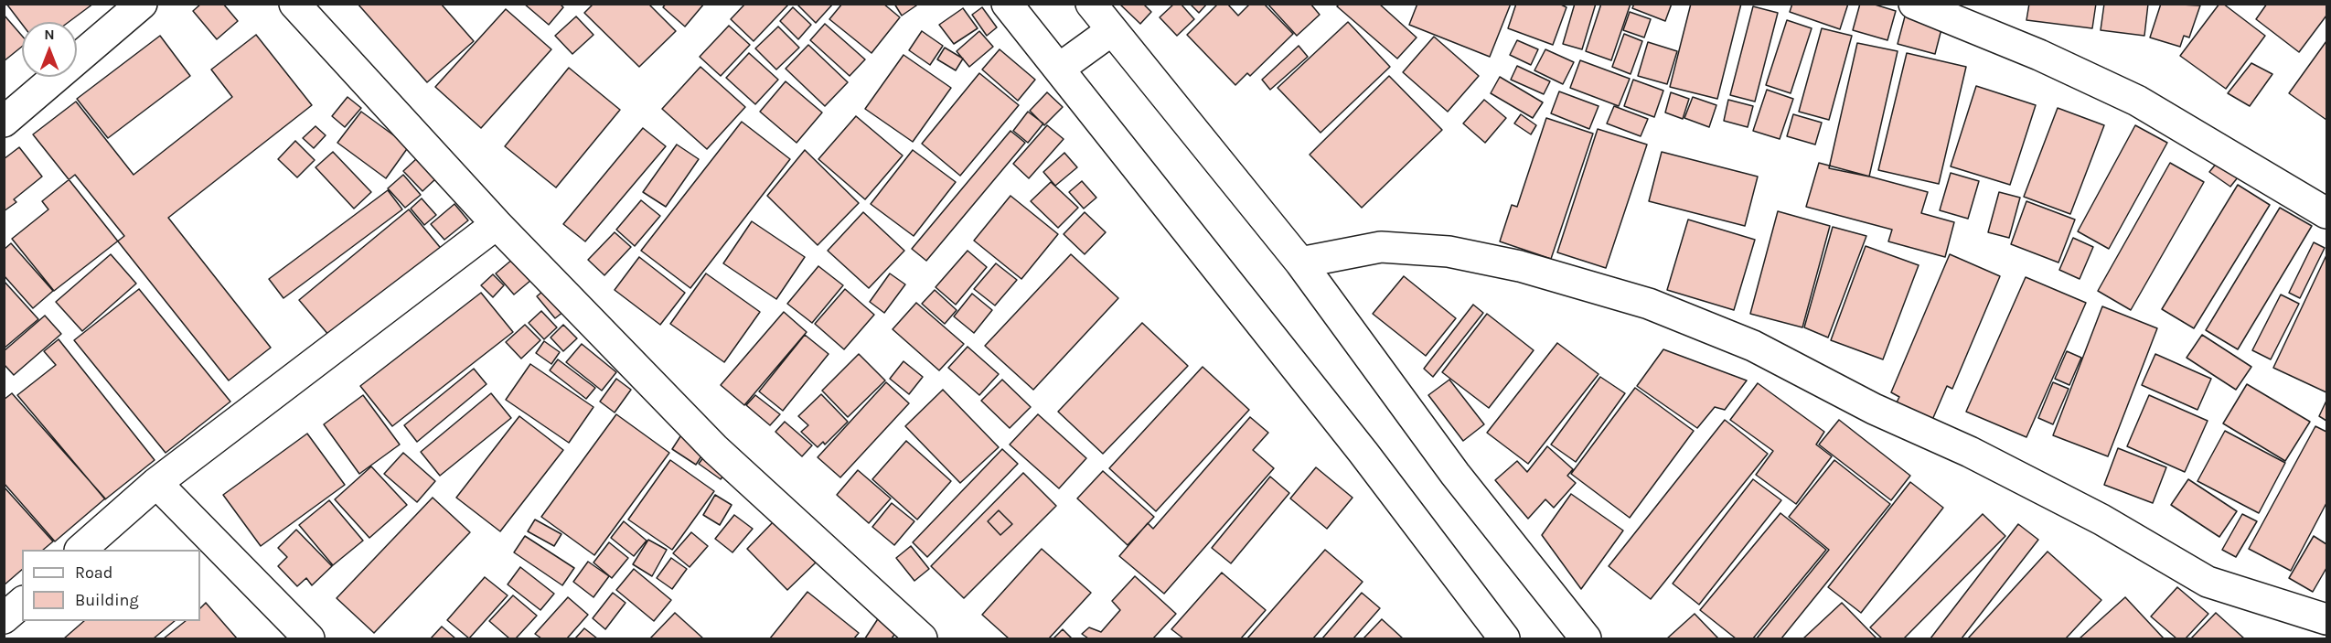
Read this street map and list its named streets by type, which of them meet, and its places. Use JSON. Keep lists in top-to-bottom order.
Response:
{
  "legend": ["Road", "Building"],
  "north": "top"
}
